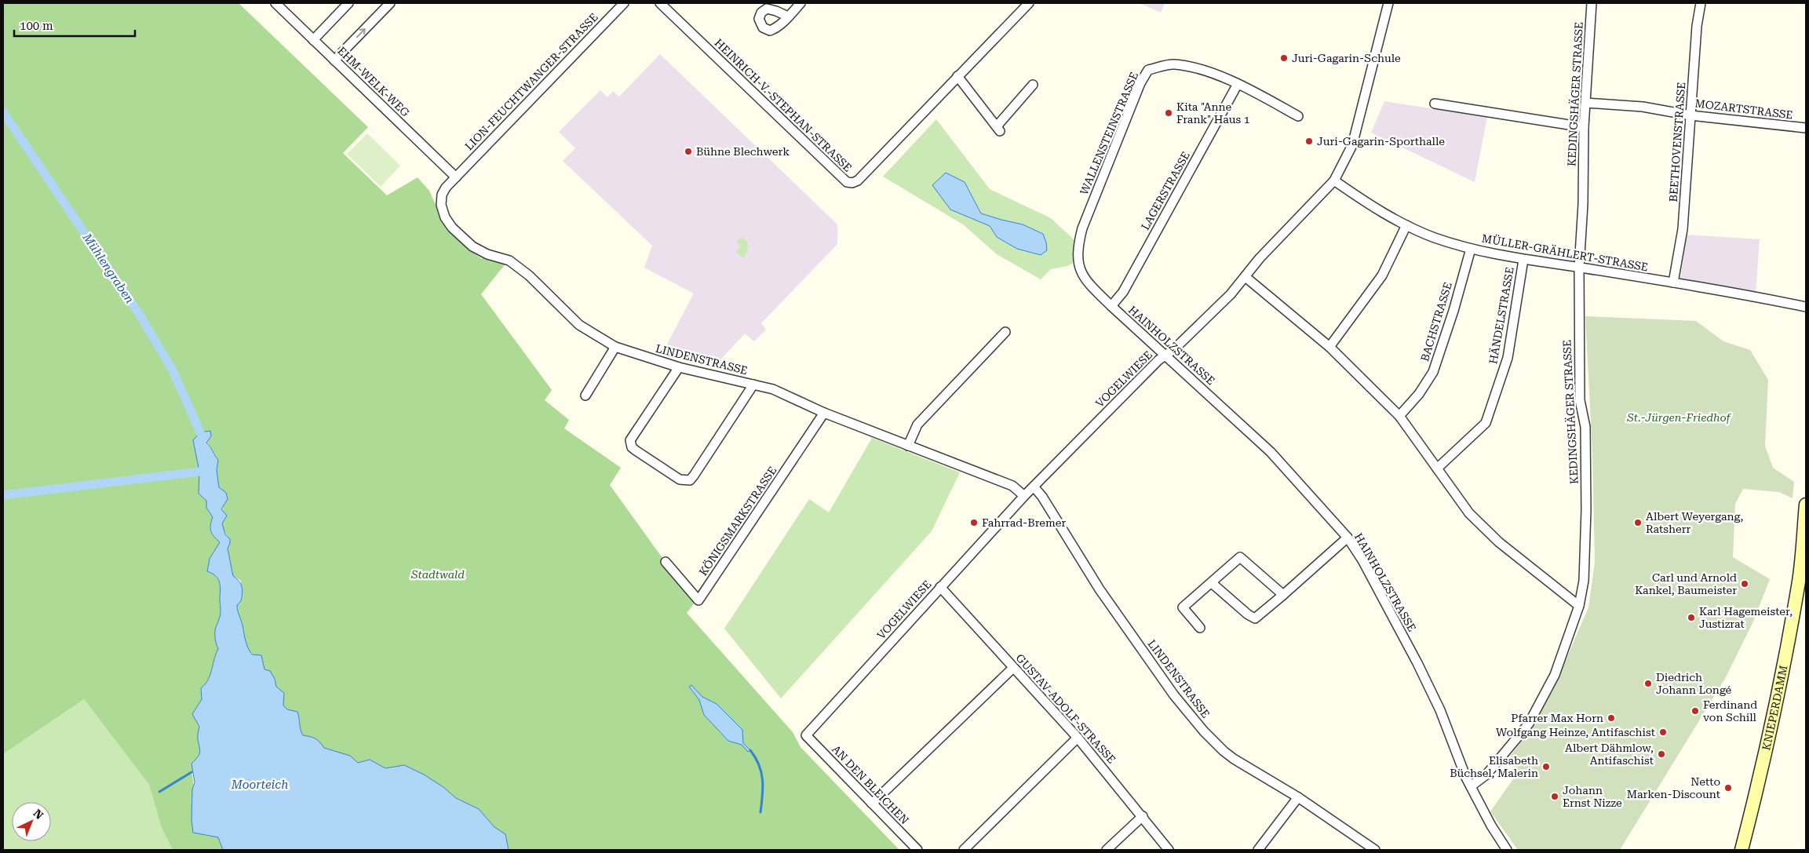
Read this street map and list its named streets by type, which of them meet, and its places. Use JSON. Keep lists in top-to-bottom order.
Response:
{
  "streets": {
    "main road": ["KNIEPERDAMM"],
    "street": [
      "EHM-WELK-WEG",
      "LION-FEUCHTWANGER-STRASSE",
      "KEDINGSHÄGER STRASSE",
      "HEINRICH-V.-STEPHAN-STRASSE",
      "MOZARTSTRASSE",
      "WALLENSTEINSTRASSE",
      "BEETHOVENSTRASSE",
      "LAGERSTRASSE",
      "MÜLLER-GRÄHLERT-STRASSE",
      "HÄNDELSTRASSE",
      "BACHSTRASSE",
      "HAINHOLZSTRASSE",
      "LINDENSTRASSE",
      "VOGELWIESE",
      "KÖNIGSMARKSTRASSE",
      "GUSTAV-ADOLF-STRASSE",
      "AN DEN BLEICHEN"
    ]
  },
  "crossings": [
    ["EHM-WELK-WEG", "LION-FEUCHTWANGER-STRASSE"],
    ["EHM-WELK-WEG", "LINDENSTRASSE"],
    ["LION-FEUCHTWANGER-STRASSE", "LINDENSTRASSE"],
    ["KEDINGSHÄGER STRASSE", "MOZARTSTRASSE"],
    ["KEDINGSHÄGER STRASSE", "MÜLLER-GRÄHLERT-STRASSE"],
    ["KEDINGSHÄGER STRASSE", "HAINHOLZSTRASSE"],
    ["MOZARTSTRASSE", "BEETHOVENSTRASSE"],
    ["WALLENSTEINSTRASSE", "LAGERSTRASSE"],
    ["WALLENSTEINSTRASSE", "HAINHOLZSTRASSE"],
    ["BEETHOVENSTRASSE", "MÜLLER-GRÄHLERT-STRASSE"],
    ["LAGERSTRASSE", "HAINHOLZSTRASSE"],
    ["MÜLLER-GRÄHLERT-STRASSE", "HÄNDELSTRASSE"],
    ["MÜLLER-GRÄHLERT-STRASSE", "BACHSTRASSE"],
    ["MÜLLER-GRÄHLERT-STRASSE", "VOGELWIESE"],
    ["HAINHOLZSTRASSE", "VOGELWIESE"],
    ["LINDENSTRASSE", "VOGELWIESE"],
    ["LINDENSTRASSE", "KÖNIGSMARKSTRASSE"],
    ["VOGELWIESE", "GUSTAV-ADOLF-STRASSE"],
    ["VOGELWIESE", "AN DEN BLEICHEN"]
  ],
  "water": ["Mühlengraben", "Moorteich"],
  "parks": ["St.-Jürgen-Friedhof", "Stadtwald"],
  "places": [
    "Juri-Gagarin-Schule",
    "Kita \"Anne Frank\" Haus 1",
    "Juri-Gagarin-Sporthalle",
    "Bühne Blechwerk",
    "Fahrrad-Bremer",
    "Albert Weyergang, Ratsherr",
    "Carl und Arnold Kankel, Baumeister",
    "Karl Hagemeister, Justizrat",
    "Diedrich Johann Longé",
    "Ferdinand von Schill",
    "Pfarrer Max Horn",
    "Wolfgang Heinze, Antifaschist",
    "Albert Dähmlow, Antifaschist",
    "Elisabeth Büchsel, Malerin",
    "Netto Marken-Discount",
    "Johann Ernst Nizze"
  ],
  "scale_bar": "100 m",
  "north": "top right"
}
